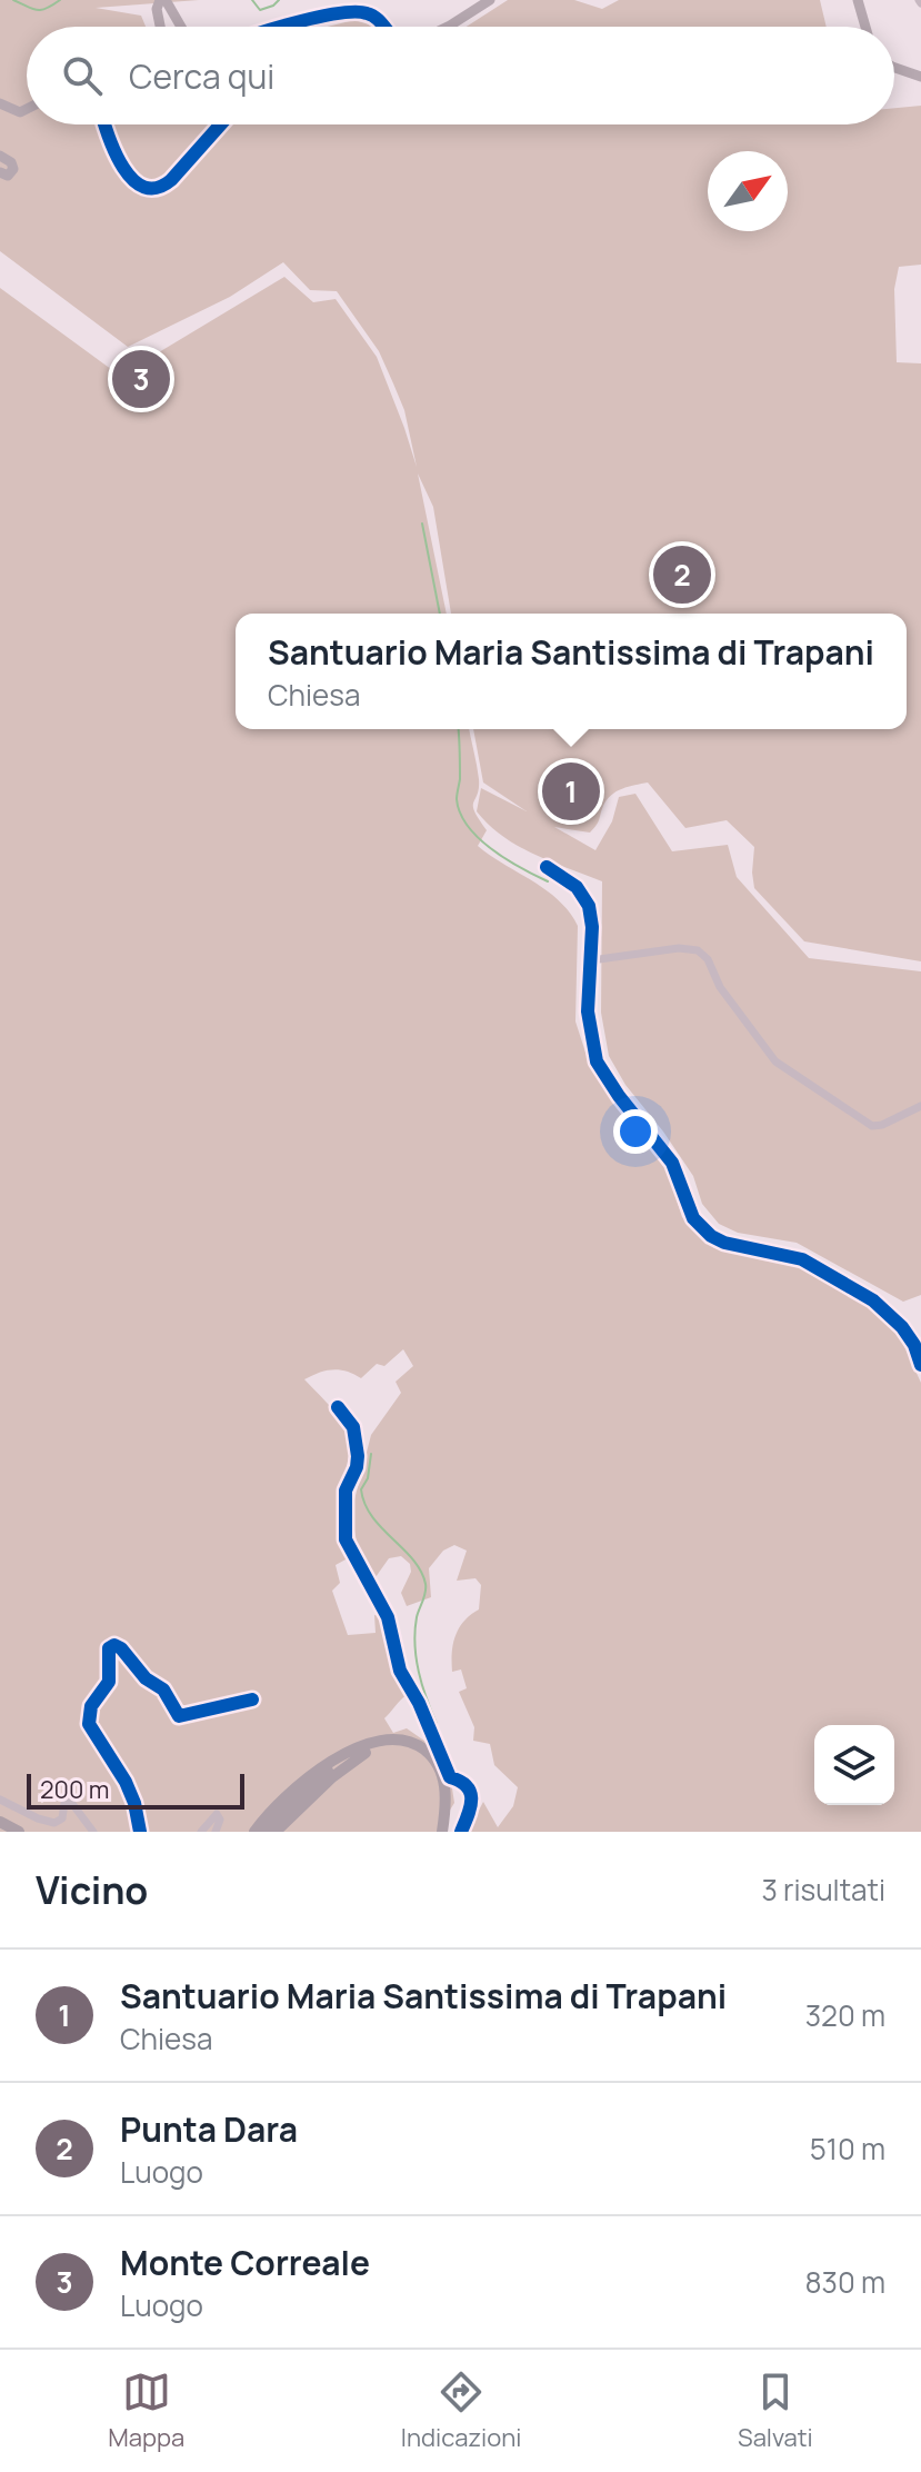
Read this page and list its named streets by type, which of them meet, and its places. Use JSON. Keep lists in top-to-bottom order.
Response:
{
  "scale_bar": "200 m",
  "north": "top right",
  "page": {
    "search": "Cerca qui",
    "pins": ["3", "2", "1"],
    "popup": ["Santuario Maria Santissima di Trapani", "Chiesa"],
    "scale": "200 m",
    "heading": ["Vicino", "3 risultati"],
    "list": [
      {
        "mark": "1",
        "name": "Santuario Maria Santissima di Trapani",
        "note": "Chiesa",
        "value": "320 m"
      },
      {
        "mark": "2",
        "name": "Punta Dara",
        "note": "Luogo",
        "value": "510 m"
      },
      {
        "mark": "3",
        "name": "Monte Correale",
        "note": "Luogo",
        "value": "830 m"
      }
    ],
    "nav": ["Mappa", "Indicazioni", "Salvati"]
  }
}
